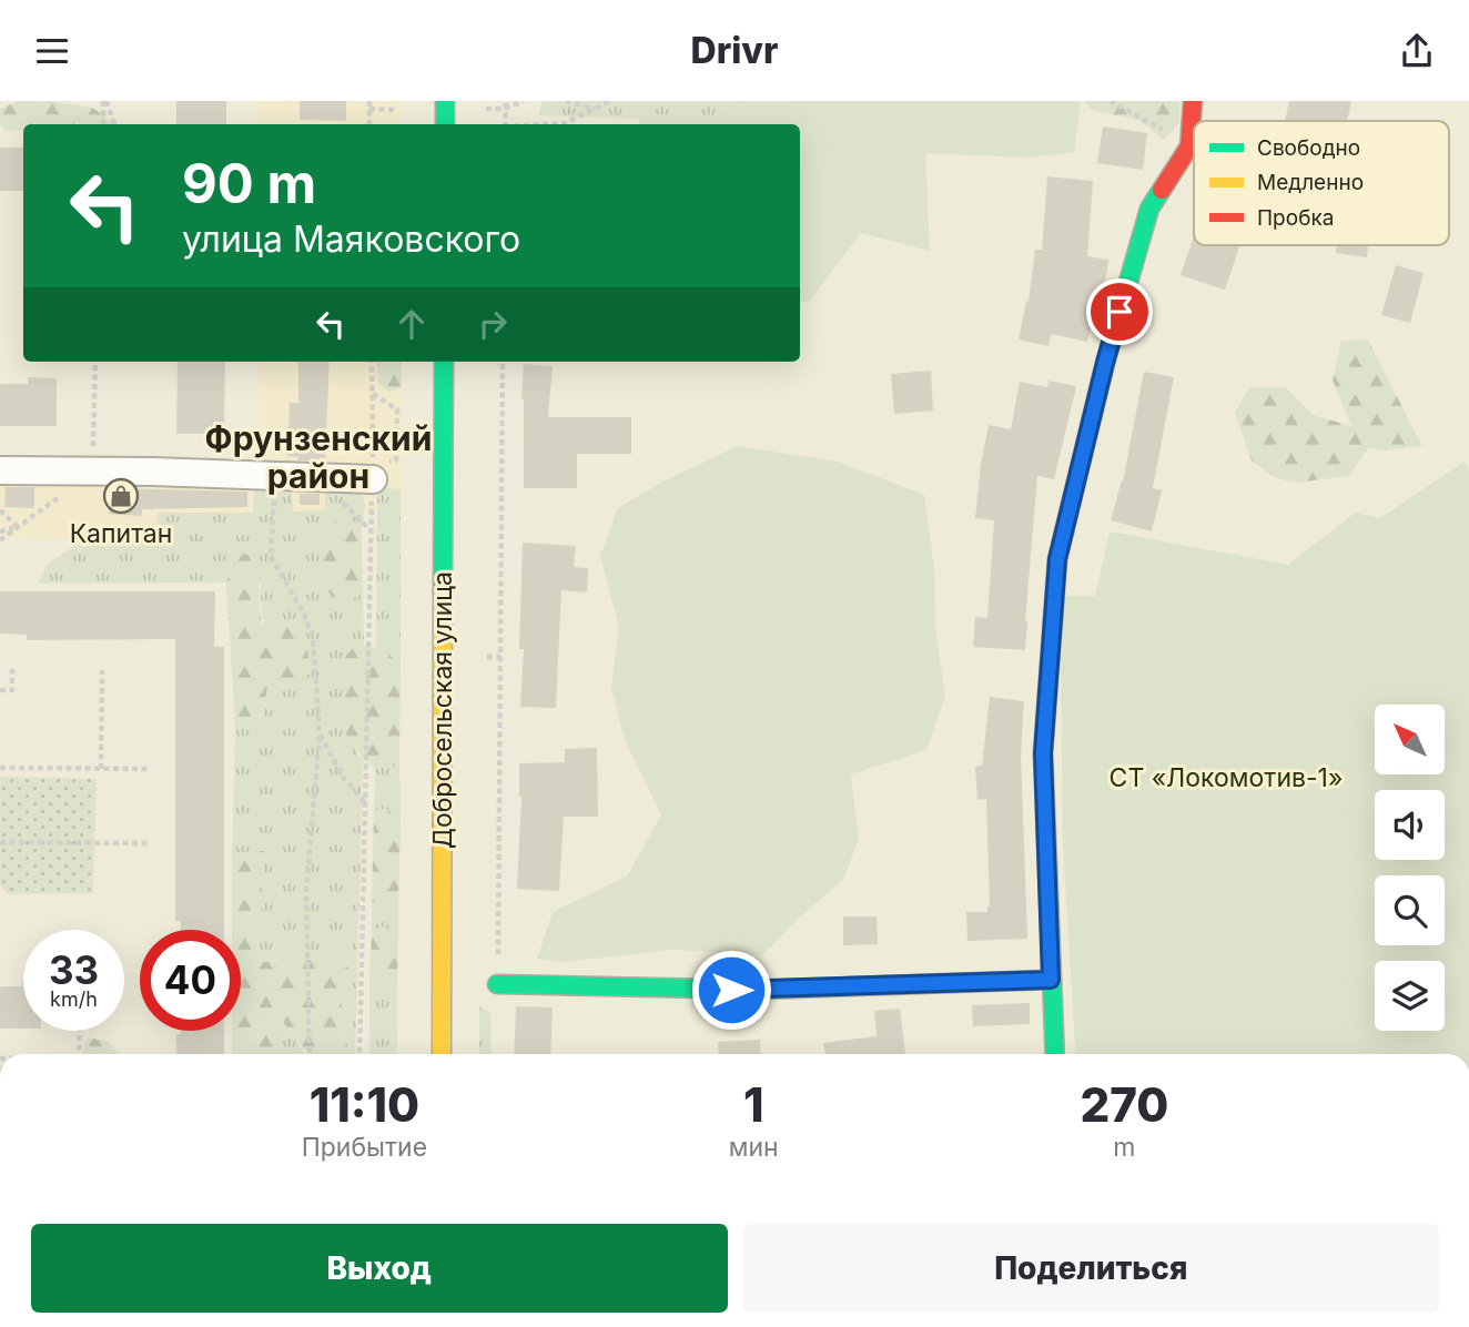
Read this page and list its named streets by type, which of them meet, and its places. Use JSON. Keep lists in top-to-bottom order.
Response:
{
  "streets": {
    "street": ["Добросельская улица"]
  },
  "districts": ["Фрунзенский район"],
  "parks": ["СТ «Локомотив-1»"],
  "places": {
    "shop": ["Капитан"]
  },
  "legend": ["Свободно", "Медленно", "Пробка"],
  "north": "top left",
  "page": {
    "header": "Drivr",
    "turn": ["90 m", "улица Маяковского"],
    "speed": "33 km/h",
    "limit": "40",
    "eta": [
      "11:10",
      "Прибытие",
      "1",
      "мин",
      "270",
      "m"
    ],
    "buttons": ["Выход", "Поделиться"]
  }
}
